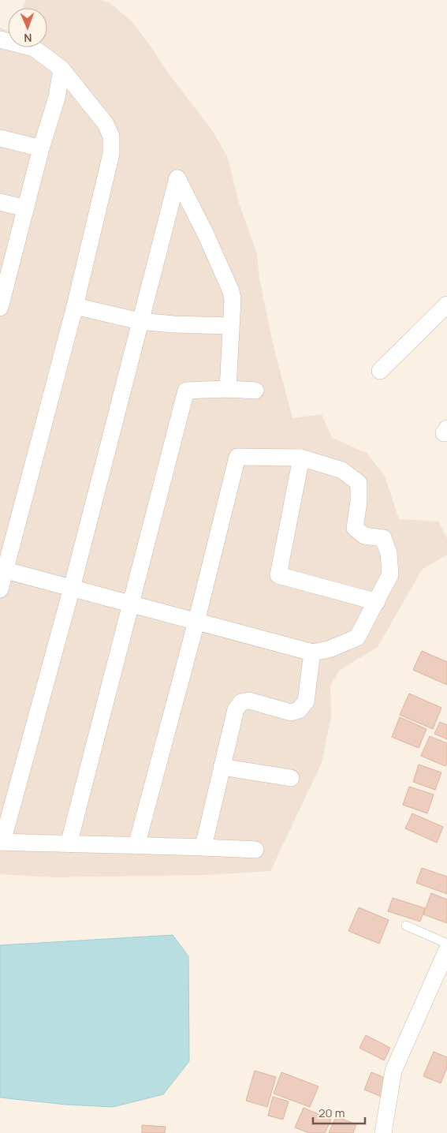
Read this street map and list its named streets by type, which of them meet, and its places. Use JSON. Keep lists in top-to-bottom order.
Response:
{
  "scale_bar": "20 m",
  "north": "bottom"
}
